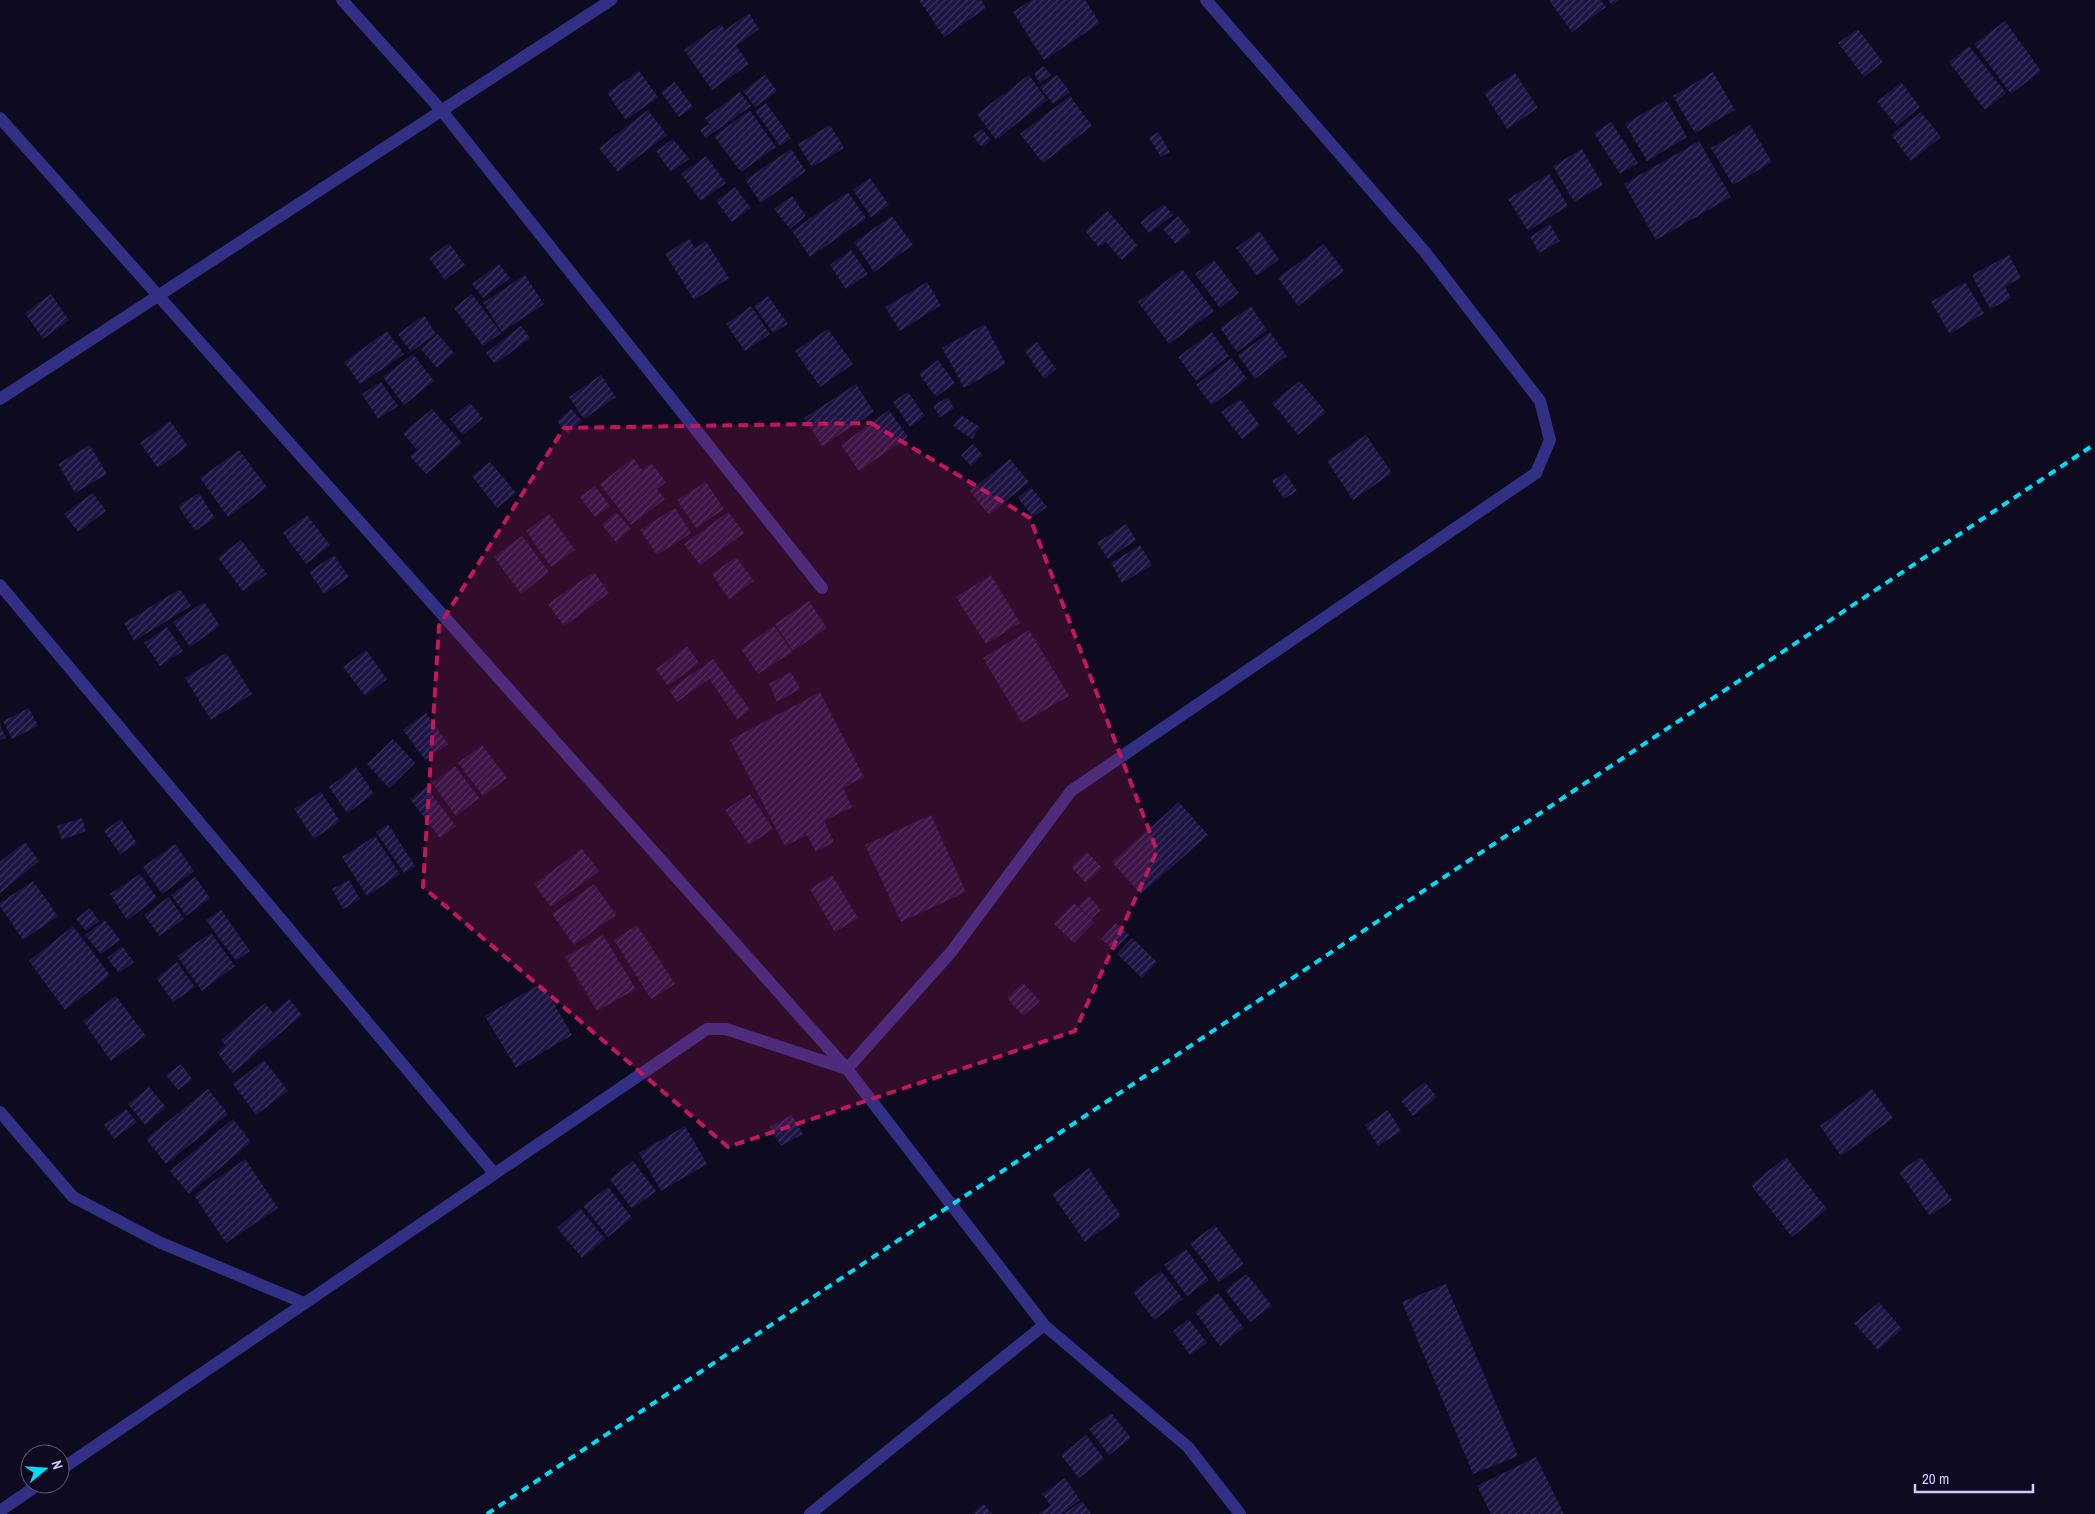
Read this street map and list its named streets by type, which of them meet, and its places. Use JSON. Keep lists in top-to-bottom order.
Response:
{
  "scale_bar": "20 m",
  "north": "right"
}
